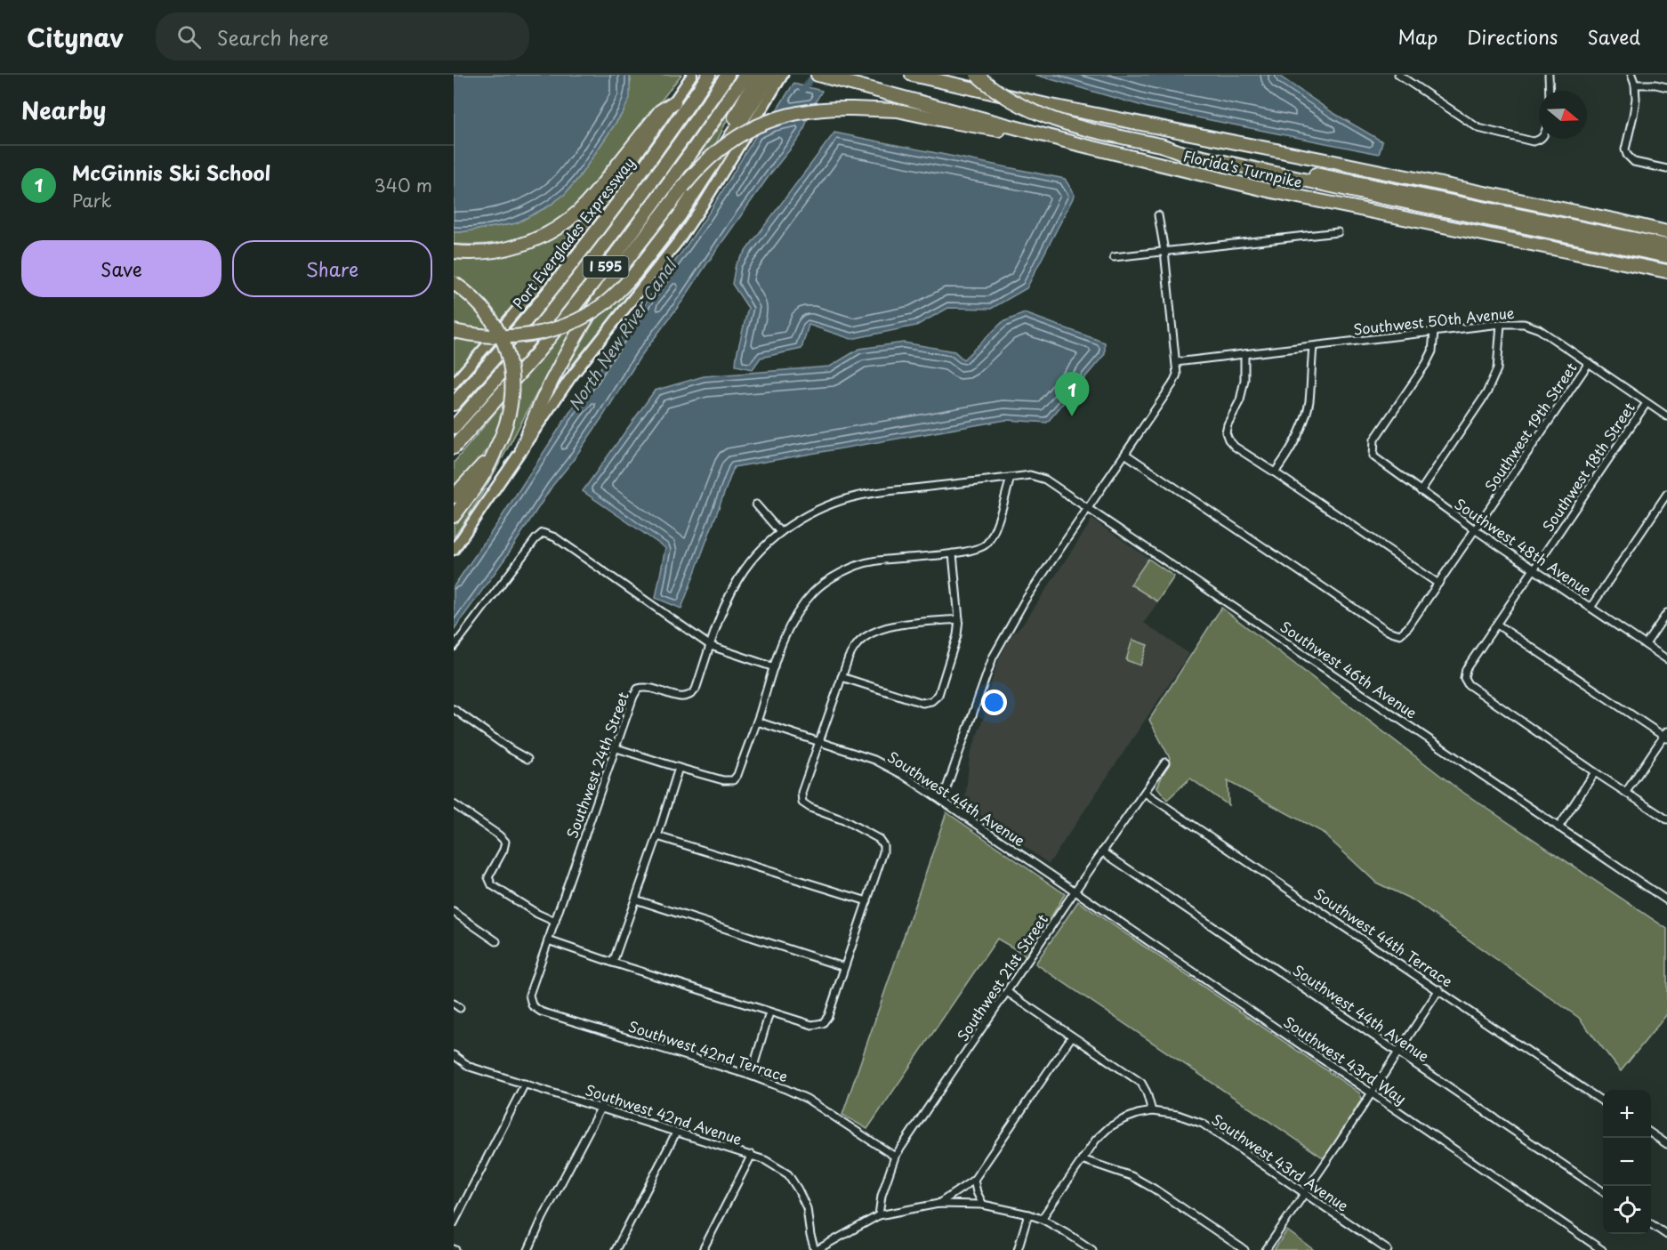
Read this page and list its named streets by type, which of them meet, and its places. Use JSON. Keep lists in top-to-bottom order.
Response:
{
  "streets": {
    "highway": ["Florida's Turnpike", "Port Everglades Expressway", "I 595"],
    "street": [
      "Southwest 50th Avenue",
      "Southwest 19th Street",
      "Southwest 18th Street",
      "Southwest 48th Avenue",
      "Southwest 46th Avenue",
      "Southwest 24th Street",
      "Southwest 44th Avenue",
      "Southwest 44th Terrace",
      "Southwest 21st Street",
      "Southwest 42nd Terrace",
      "Southwest 43rd Way",
      "Southwest 42nd Avenue",
      "Southwest 43rd Avenue"
    ]
  },
  "crossings": [
    ["Southwest 50th Avenue", "Southwest 19th Street"],
    ["Southwest 50th Avenue", "Southwest 18th Street"],
    ["Southwest 50th Avenue", "Southwest 48th Avenue"],
    ["Southwest 19th Street", "Southwest 48th Avenue"],
    ["Southwest 18th Street", "Southwest 48th Avenue"],
    ["Southwest 46th Avenue", "Southwest 24th Street"],
    ["Southwest 24th Street", "Southwest 42nd Terrace"],
    ["Southwest 44th Avenue", "Southwest 21st Street"],
    ["Southwest 44th Avenue", "Southwest 43rd Way"],
    ["Southwest 44th Terrace", "Southwest 21st Street"],
    ["Southwest 21st Street", "Southwest 42nd Terrace"],
    ["Southwest 21st Street", "Southwest 43rd Way"],
    ["Southwest 21st Street", "Southwest 42nd Avenue"]
  ],
  "water": ["North New River Canal"],
  "north": "right",
  "page": {
    "header": "Citynav",
    "search": "Search here",
    "nav": ["Map", "Directions", "Saved"],
    "heading": "Nearby",
    "list": [
      {
        "mark": "1",
        "name": "McGinnis Ski School",
        "note": "Park",
        "value": "340 m"
      }
    ],
    "buttons": ["Save", "Share"],
    "pins": "1",
    "map_buttons": ["+", "−"]
  }
}
